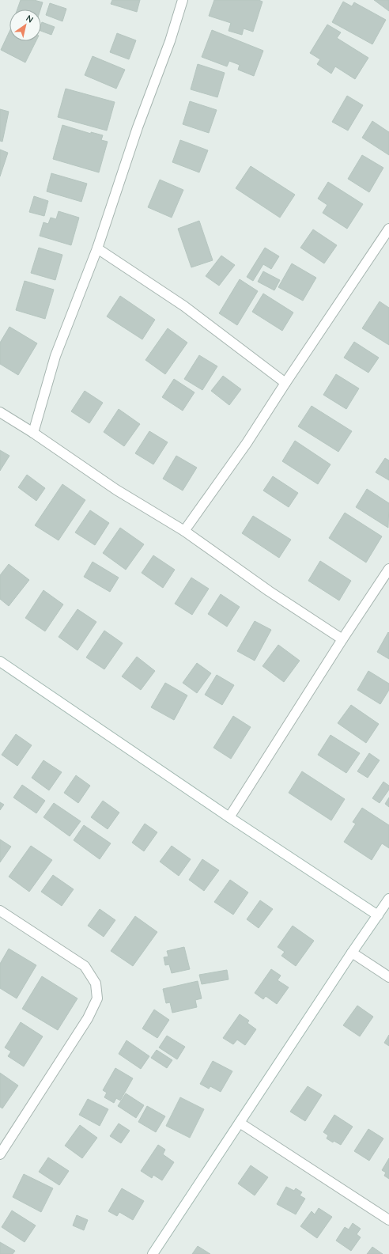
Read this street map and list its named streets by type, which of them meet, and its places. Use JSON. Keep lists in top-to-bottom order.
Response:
{
  "north": "top right"
}
